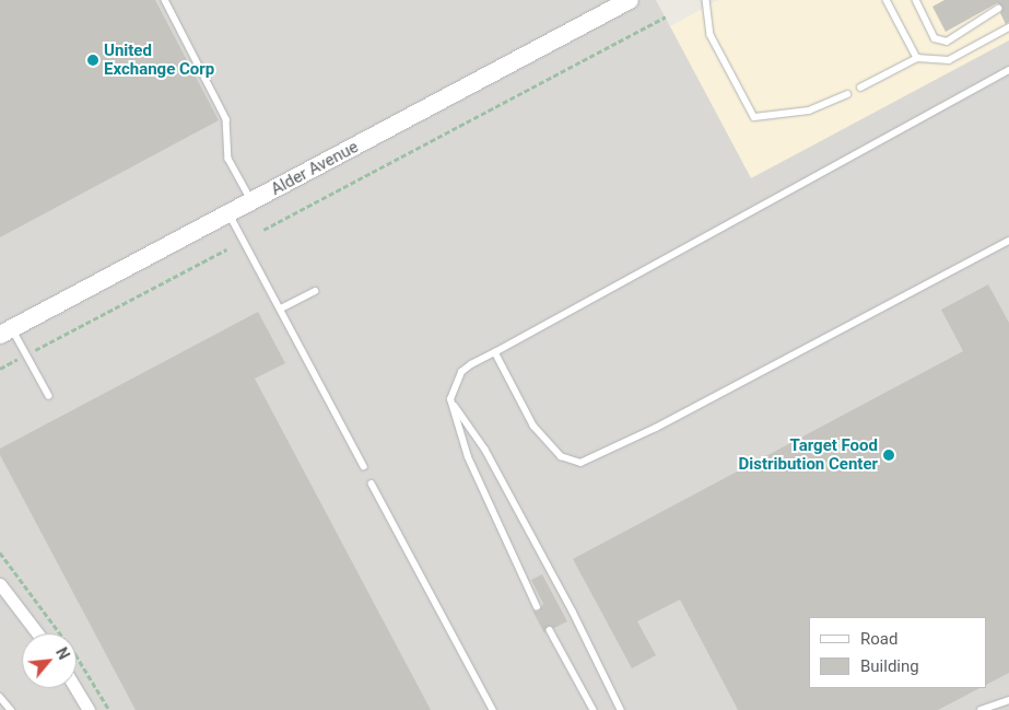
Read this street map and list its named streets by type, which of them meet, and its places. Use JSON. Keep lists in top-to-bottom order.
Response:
{
  "streets": {
    "main road": ["Alder Avenue"]
  },
  "places": ["United Exchange Corp", "Target Food Distribution Center"],
  "legend": ["Road", "Building"],
  "north": "top right"
}
